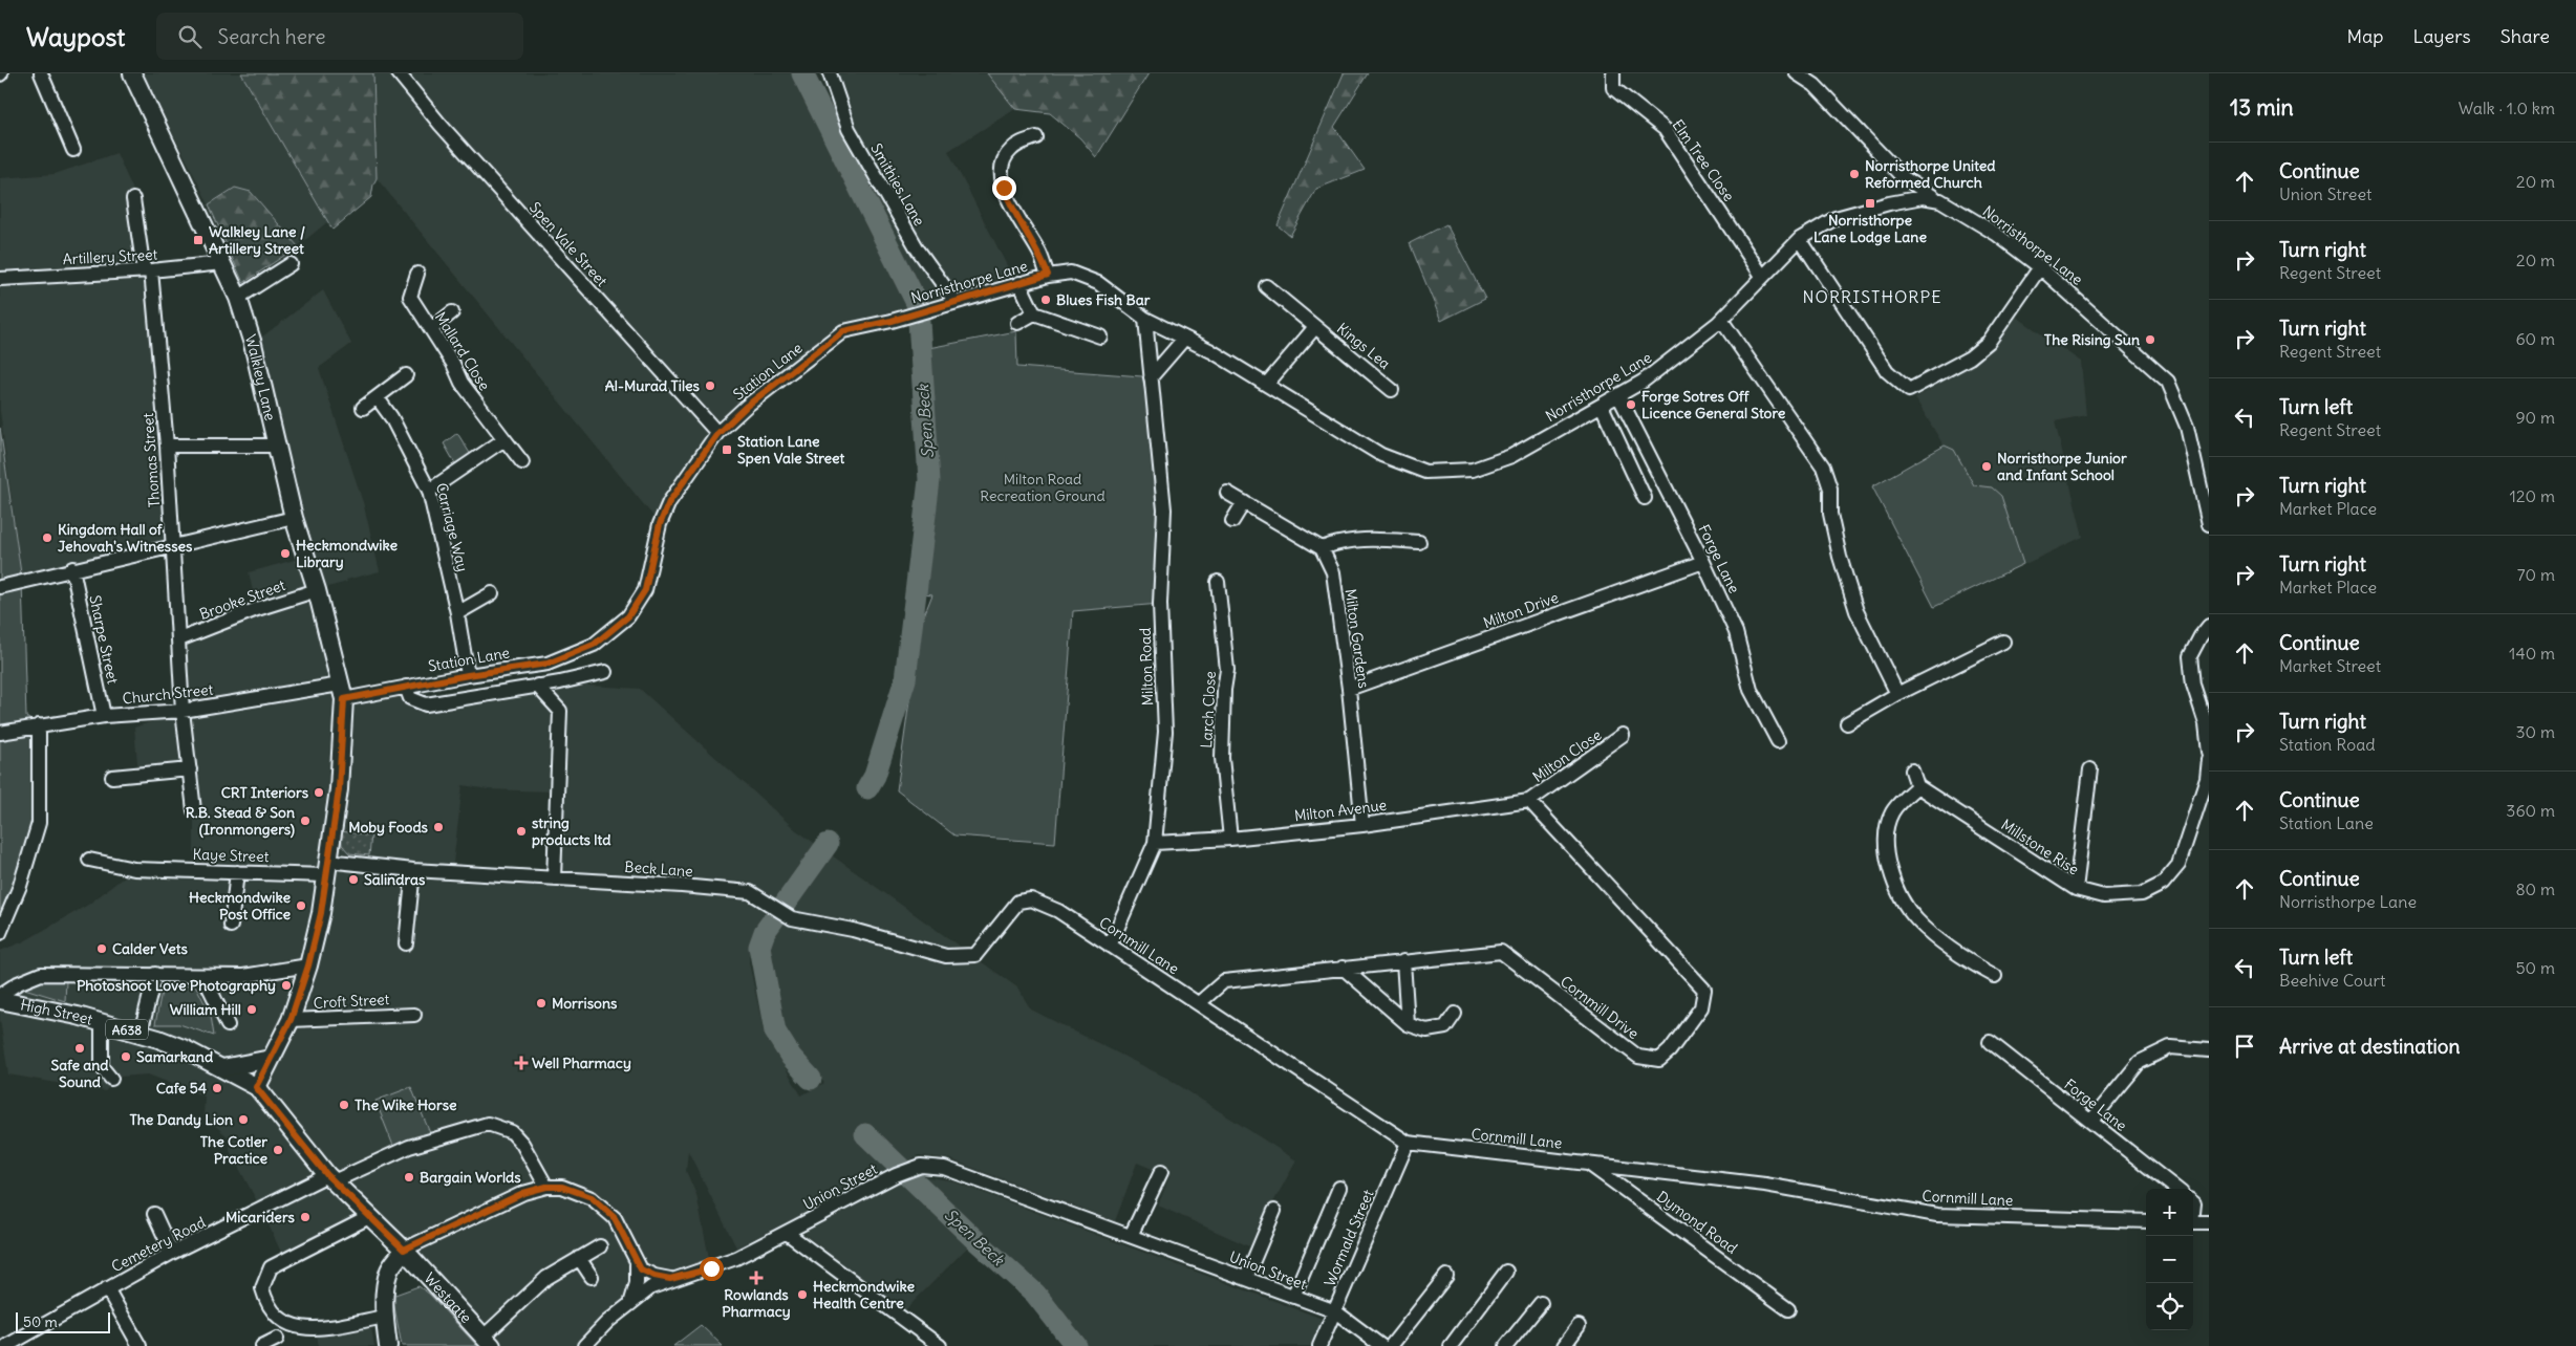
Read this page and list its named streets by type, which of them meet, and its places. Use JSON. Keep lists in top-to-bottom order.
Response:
{
  "streets": {
    "main road": [
      "Walkley Lane",
      "High Street",
      "A638",
      "Westgate"
    ],
    "street": [
      "Elm Tree Close",
      "Smithies Lane",
      "Spen Vale Street",
      "Norristhorpe Lane",
      "Artillery Street",
      "Kings Lea",
      "Mallard Close",
      "Station Lane",
      "Thomas Street",
      "Carriage Way",
      "Forge Lane",
      "Brooke Street",
      "Milton Drive",
      "Milton Gardens",
      "Sharpe Street",
      "Milton Road",
      "Church Street",
      "Larch Close",
      "Milton Close",
      "Milton Avenue",
      "Millstone Rise",
      "Kaye Street",
      "Beck Lane",
      "Cornmill Lane",
      "Croft Street",
      "Cornmill Drive",
      "Union Street",
      "Dymond Road",
      "Wormald Street",
      "Cemetery Road"
    ]
  },
  "crossings": [
    ["Elm Tree Close", "Norristhorpe Lane"],
    ["Smithies Lane", "Norristhorpe Lane"],
    ["Spen Vale Street", "Station Lane"],
    ["Norristhorpe Lane", "Kings Lea"],
    ["Norristhorpe Lane", "Station Lane"],
    ["Norristhorpe Lane", "Forge Lane"],
    ["Norristhorpe Lane", "Milton Road"],
    ["Artillery Street", "Walkley Lane"],
    ["Artillery Street", "Thomas Street"],
    ["Station Lane", "Walkley Lane"],
    ["Station Lane", "Carriage Way"],
    ["Station Lane", "Church Street"],
    ["Walkley Lane", "Brooke Street"],
    ["Walkley Lane", "Church Street"],
    ["Walkley Lane", "Kaye Street"],
    ["Walkley Lane", "Beck Lane"],
    ["Walkley Lane", "Croft Street"],
    ["Walkley Lane", "High Street"],
    ["Walkley Lane", "A638"],
    ["Thomas Street", "Brooke Street"],
    ["Thomas Street", "Church Street"],
    ["Forge Lane", "Milton Drive"],
    ["Milton Drive", "Milton Gardens"],
    ["Milton Gardens", "Milton Avenue"],
    ["Sharpe Street", "Church Street"],
    ["Milton Road", "Milton Avenue"],
    ["Milton Road", "Cornmill Lane"],
    ["Larch Close", "Milton Avenue"],
    ["Milton Close", "Milton Avenue"],
    ["Milton Close", "Cornmill Drive"],
    ["Milton Avenue", "Cornmill Drive"],
    ["Kaye Street", "Beck Lane"],
    ["Beck Lane", "Cornmill Lane"],
    ["Cornmill Lane", "Cornmill Drive"],
    ["Cornmill Lane", "Dymond Road"],
    ["Cornmill Lane", "Wormald Street"],
    ["High Street", "A638"],
    ["A638", "Cemetery Road"],
    ["A638", "Westgate"],
    ["Union Street", "Wormald Street"]
  ],
  "districts": ["NORRISTHORPE"],
  "water": ["Spen Beck"],
  "parks": ["Milton Road Recreation Ground"],
  "places": {
    "other": [
      "Norristhorpe United Reformed Church",
      "Blues Fish Bar",
      "The Rising Sun",
      "Al-Murad Tiles",
      "Forge Sotres Off Licence General Store",
      "Norristhorpe Junior and Infant School",
      "Kingdom Hall of Jehovah's Witnesses",
      "Heckmondwike Library",
      "CRT Interiors",
      "R.B. Stead & Son (Ironmongers)",
      "Moby Foods",
      "string products ltd",
      "Salindras",
      "Heckmondwike Post Office",
      "Calder Vets",
      "Photoshoot Love Photography",
      "Morrisons",
      "William Hill",
      "Safe and Sound",
      "Samarkand",
      "Cafe 54",
      "The Wike Horse",
      "The Dandy Lion",
      "The Cotler Practice",
      "Bargain Worlds",
      "Micariders",
      "Heckmondwike Health Centre"
    ],
    "transit": ["Norristhorpe Lane Lodge Lane", "Walkley Lane / Artillery Street", "Station Lane Spen Vale Street"],
    "health": ["Well Pharmacy", "Rowlands Pharmacy"]
  },
  "scale_bar": "50 m",
  "page": {
    "header": "Waypost",
    "search": "Search here",
    "nav": ["Map", "Layers", "Share"],
    "heading": ["13 min", "Walk · 1.0 km"],
    "list": [
      ["Continue", "Union Street", "20 m"],
      ["Turn right", "Regent Street", "20 m"],
      ["Turn right", "Regent Street", "60 m"],
      ["Turn left", "Regent Street", "90 m"],
      ["Turn right", "Market Place", "120 m"],
      ["Turn right", "Market Place", "70 m"],
      ["Continue", "Market Street", "140 m"],
      ["Turn right", "Station Road", "30 m"],
      ["Continue", "Station Lane", "360 m"],
      ["Continue", "Norristhorpe Lane", "80 m"],
      ["Turn left", "Beehive Court", "50 m"],
      "Arrive at destination"
    ],
    "map_buttons": ["+", "−"],
    "scale": "50 m"
  }
}
